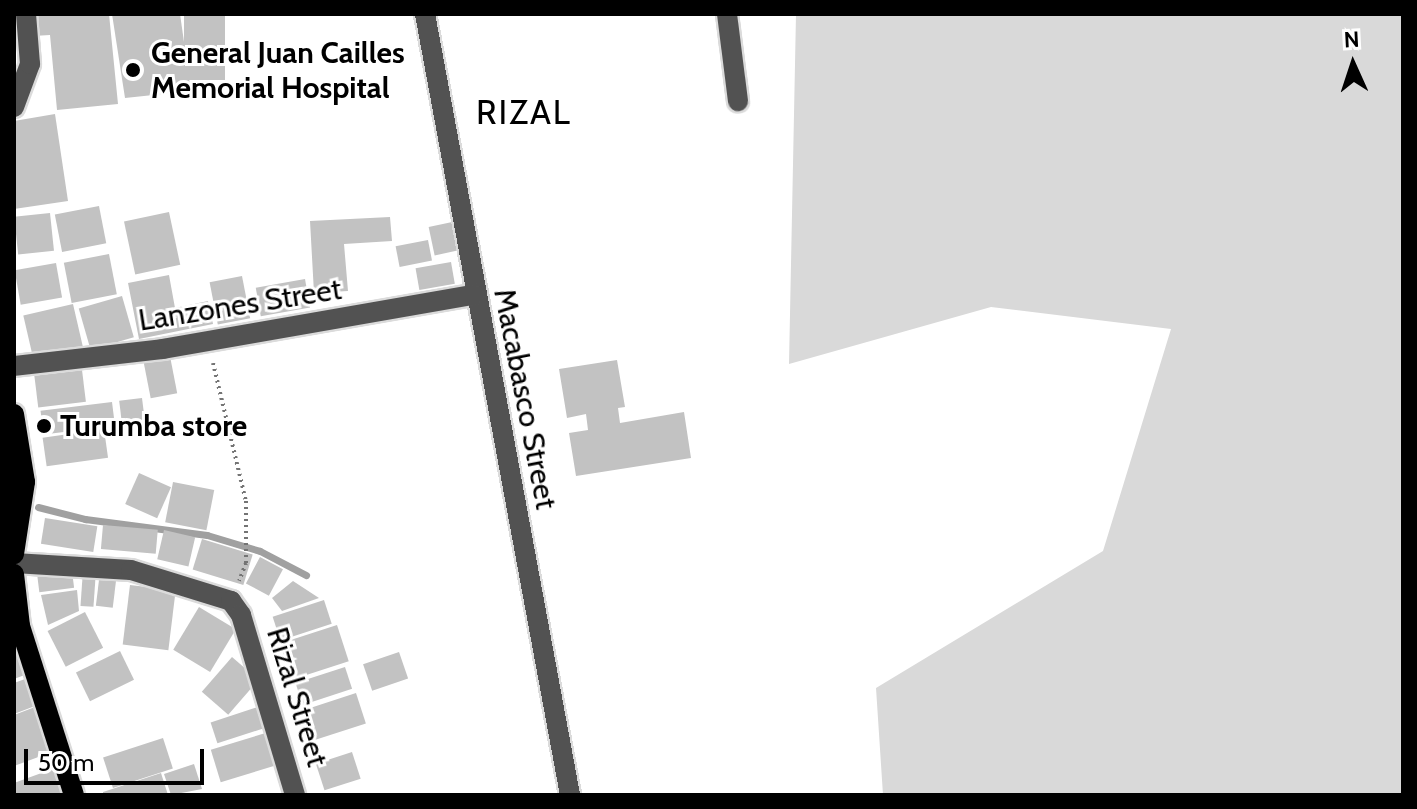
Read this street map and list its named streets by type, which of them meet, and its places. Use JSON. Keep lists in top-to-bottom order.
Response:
{
  "streets": {
    "street": ["Lanzones Street", "Macabasco Street", "Rizal Street"]
  },
  "crossings": [
    ["Lanzones Street", "Macabasco Street"]
  ],
  "districts": ["RIZAL"],
  "places": ["General Juan Cailles Memorial Hospital", "Turumba store"],
  "scale_bar": "50 m",
  "north": "top"
}
